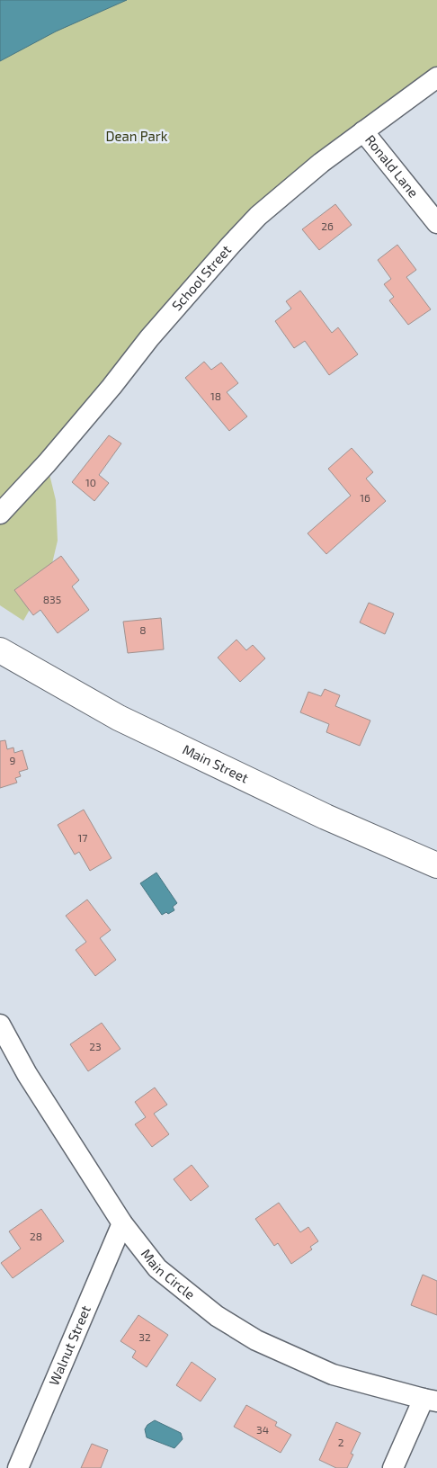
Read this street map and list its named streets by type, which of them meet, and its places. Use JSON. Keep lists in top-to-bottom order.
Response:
{
  "streets": {
    "main road": ["Main Street"],
    "street": [
      "Ronald Lane",
      "School Street",
      "Main Circle",
      "Walnut Street"
    ]
  },
  "crossings": [
    ["Ronald Lane", "School Street"],
    ["Main Circle", "Walnut Street"]
  ],
  "parks": ["Dean Park"],
  "house_numbers": [
    "26",
    "18",
    "10",
    "16",
    "835",
    "8",
    "9",
    "17",
    "23",
    "28",
    "32",
    "34",
    "2"
  ]
}
